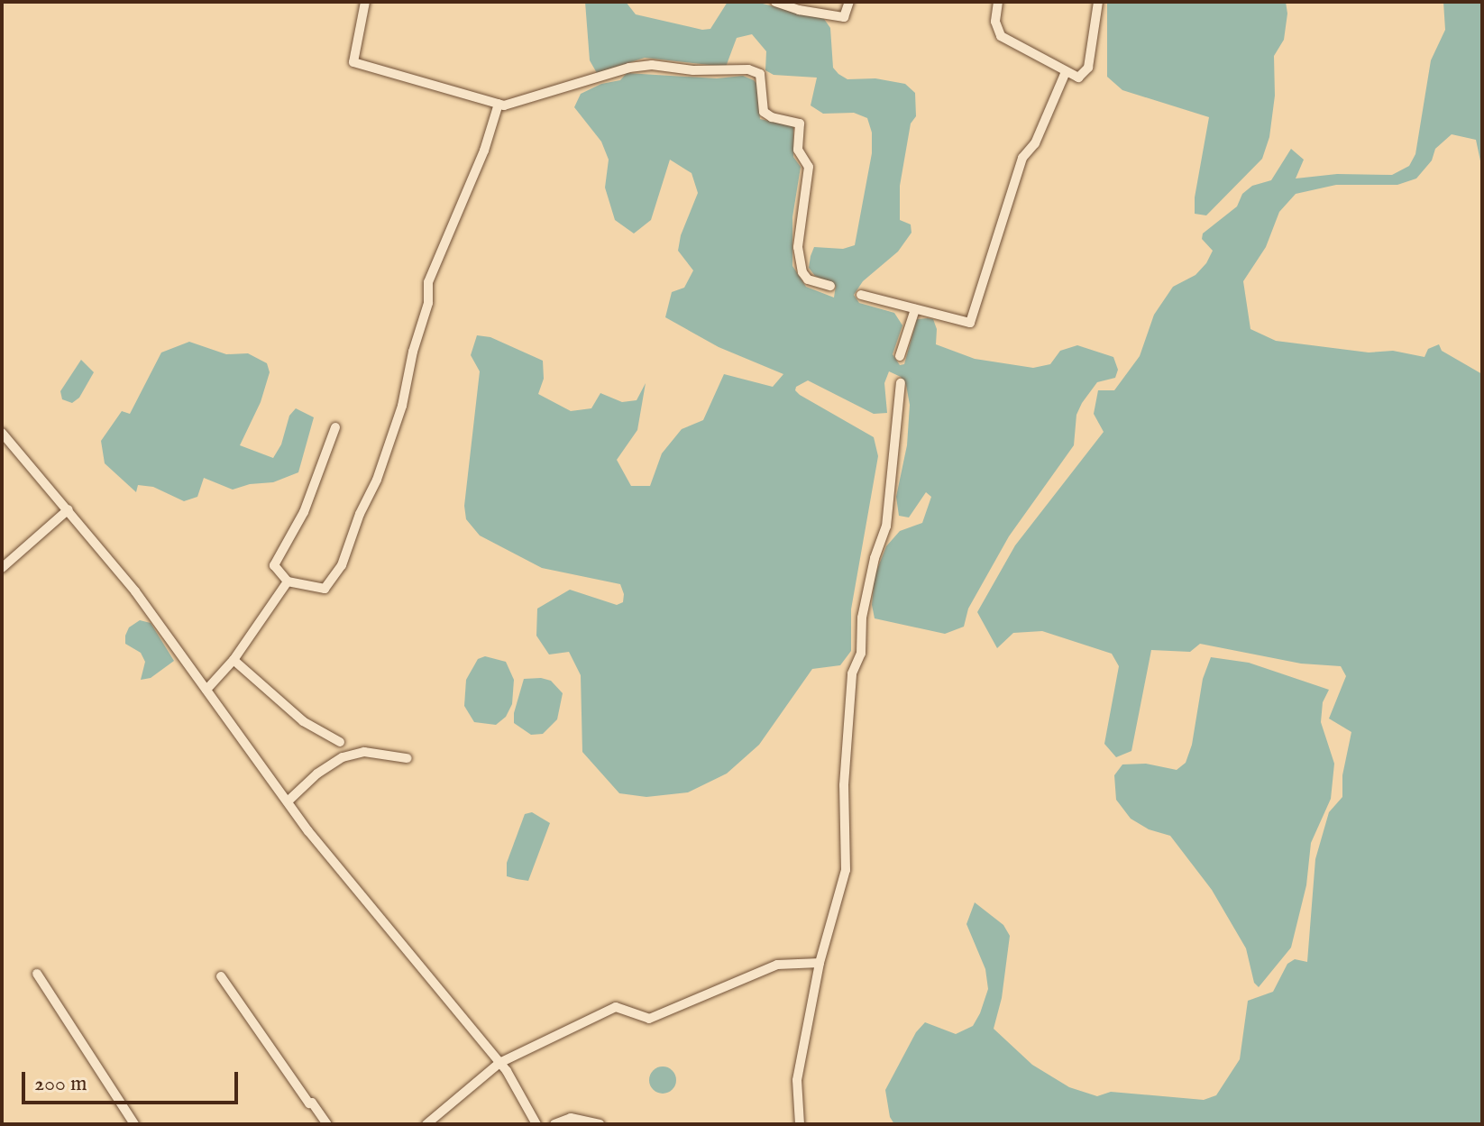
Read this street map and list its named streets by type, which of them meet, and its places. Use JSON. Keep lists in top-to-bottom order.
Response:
{
  "scale_bar": "200 m"
}
